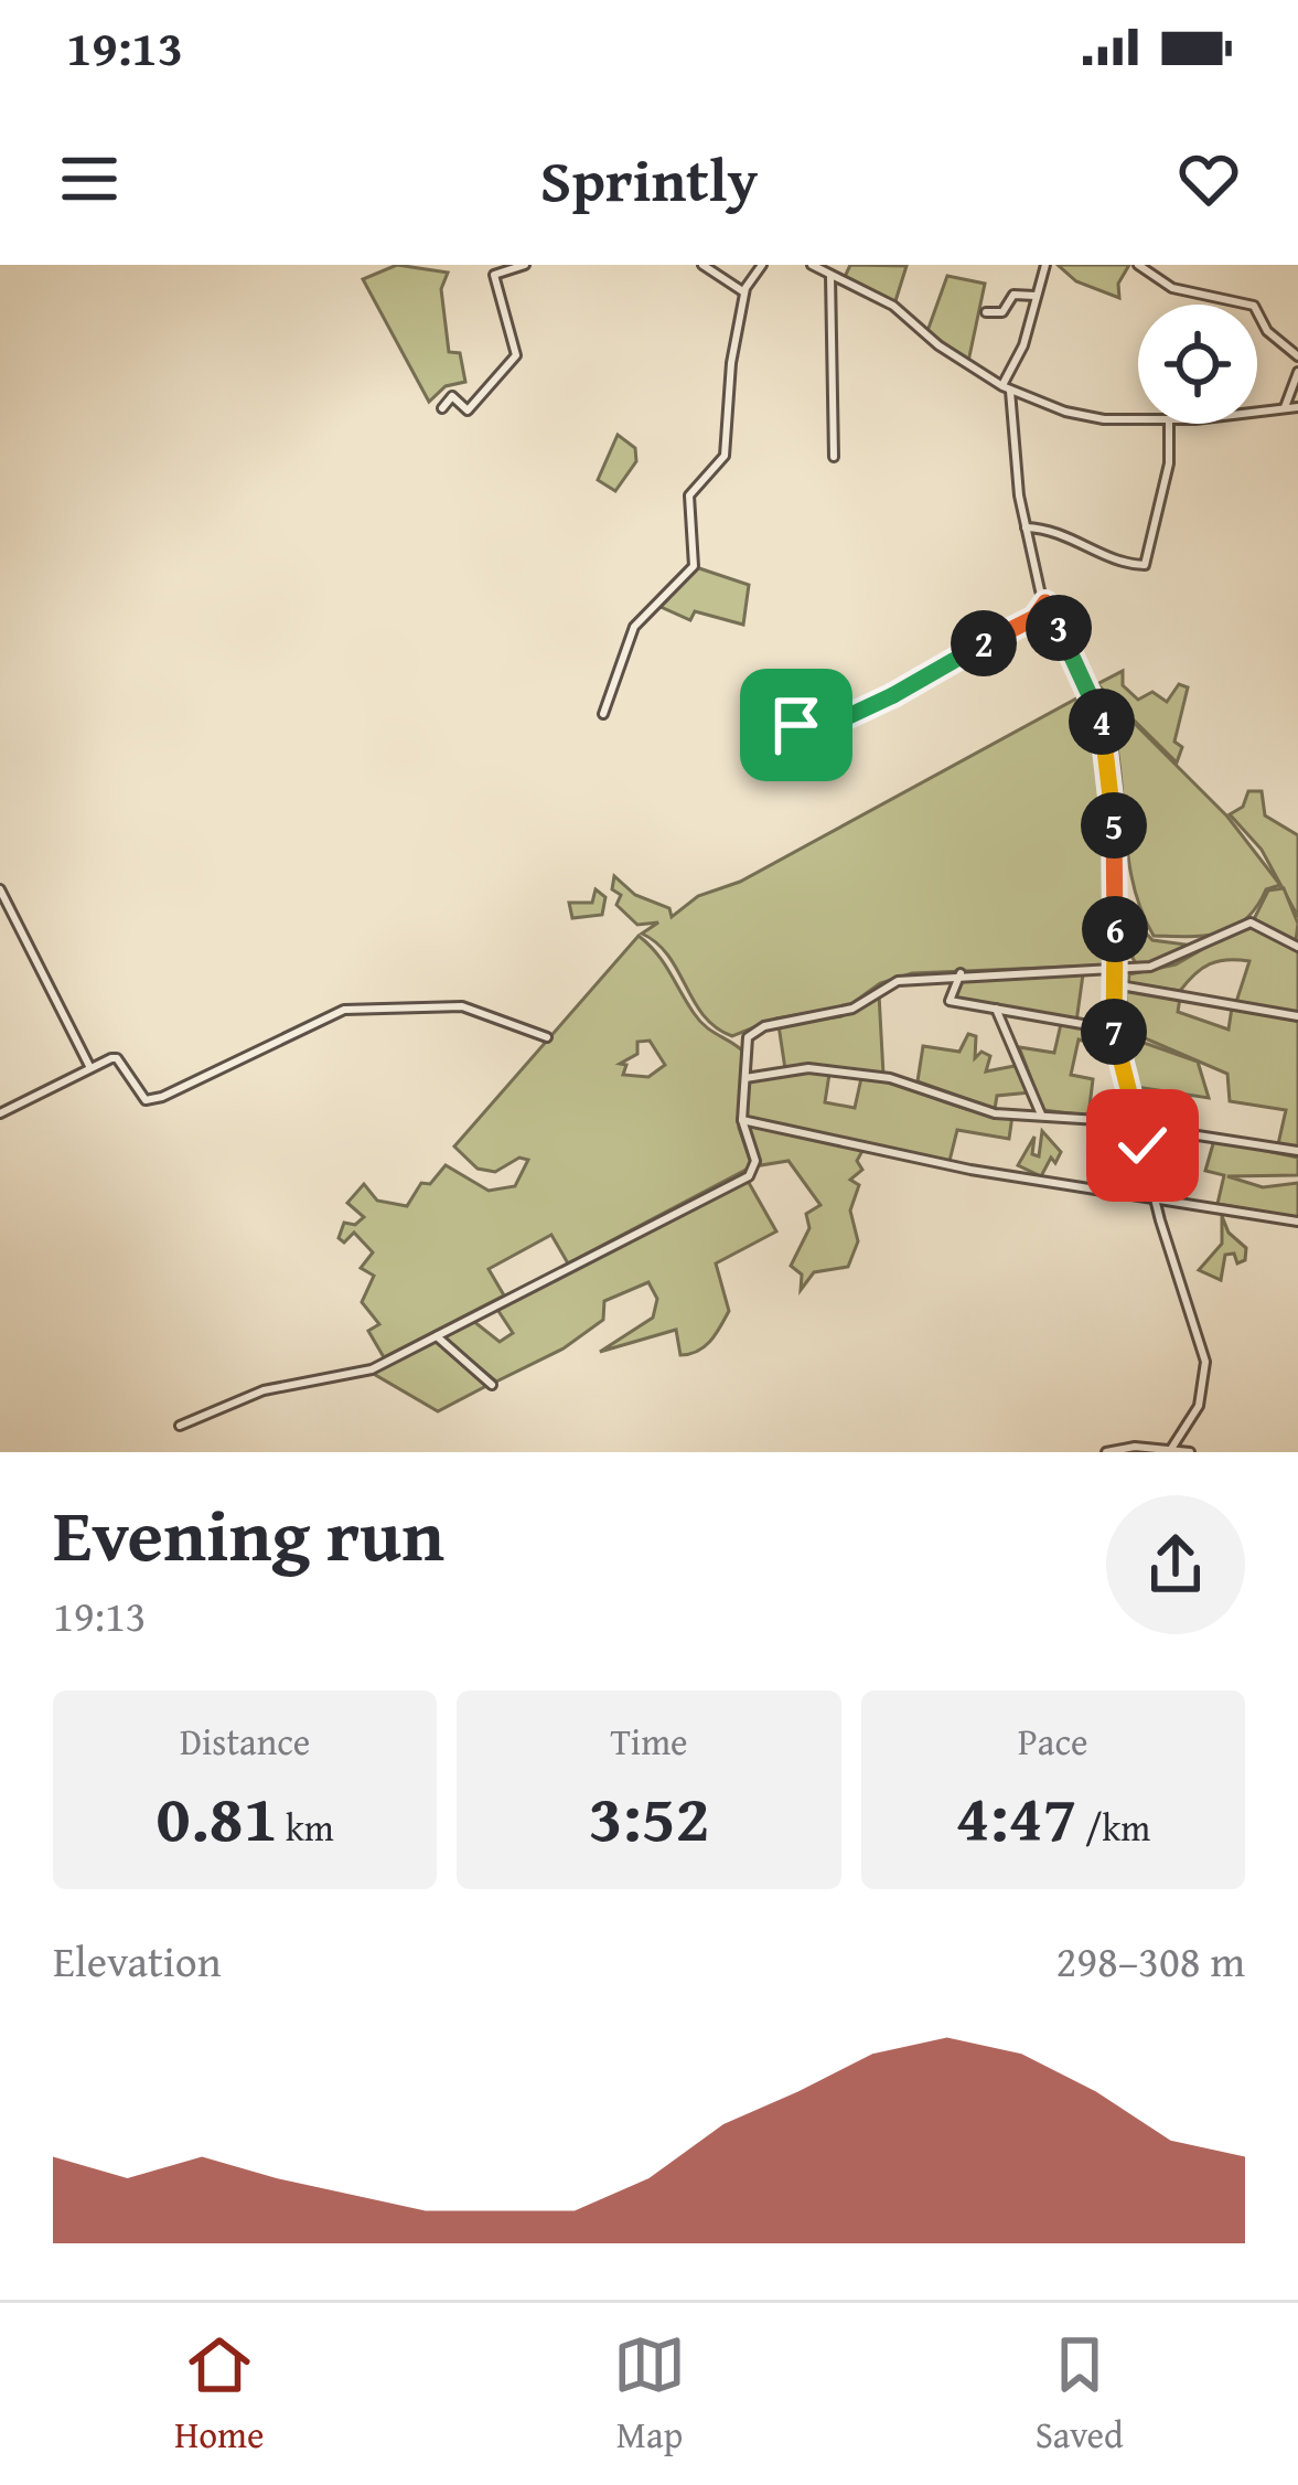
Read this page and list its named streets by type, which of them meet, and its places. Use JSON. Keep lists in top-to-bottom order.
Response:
{
  "page": {
    "status": "19:13",
    "header": "Sprintly",
    "pins": [
      "3",
      "2",
      "4",
      "5",
      "6",
      "7"
    ],
    "heading": ["Evening run", "19:13"],
    "stats": [
      ["Distance", "0.81 km"],
      ["Time", "3:52"],
      ["Pace", "4:47 /km"]
    ],
    "chart": ["Elevation", "298–308 m"],
    "tabs": ["Home", "Map", "Saved"]
  }
}
